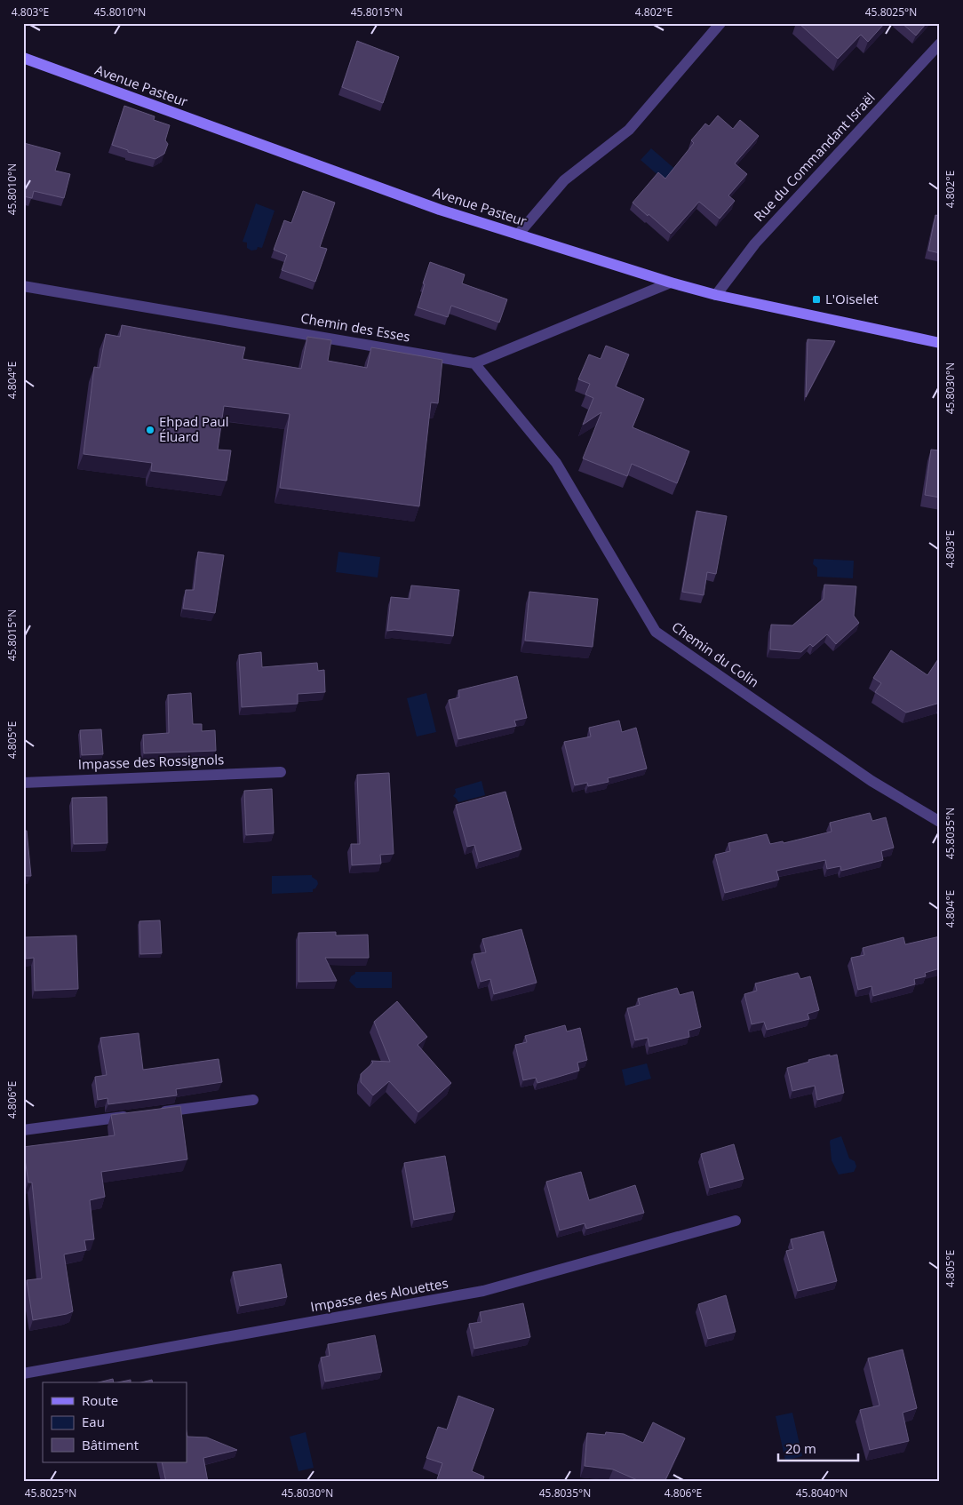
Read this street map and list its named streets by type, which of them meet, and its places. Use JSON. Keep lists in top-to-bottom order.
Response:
{
  "streets": {
    "main road": ["Avenue Pasteur"],
    "street": [
      "Rue du Commandant Israël",
      "Chemin des Esses",
      "Chemin du Colin",
      "Impasse des Rossignols",
      "Impasse des Alouettes"
    ]
  },
  "crossings": [
    ["Avenue Pasteur", "Rue du Commandant Israël"],
    ["Chemin des Esses", "Chemin du Colin"]
  ],
  "places": {
    "transit": ["L'Oiselet"],
    "other": ["Ehpad Paul Éluard"]
  },
  "legend": ["Route", "Eau", "Bâtiment"],
  "scale_bar": "20 m",
  "coordinates": [
    "4.803°E",
    "45.8010°N",
    "45.8015°N",
    "4.802°E",
    "45.8025°N",
    "4.804°E",
    "45.8030°N",
    "4.805°E",
    "45.8035°N",
    "4.806°E",
    "45.8040°N"
  ]
}
